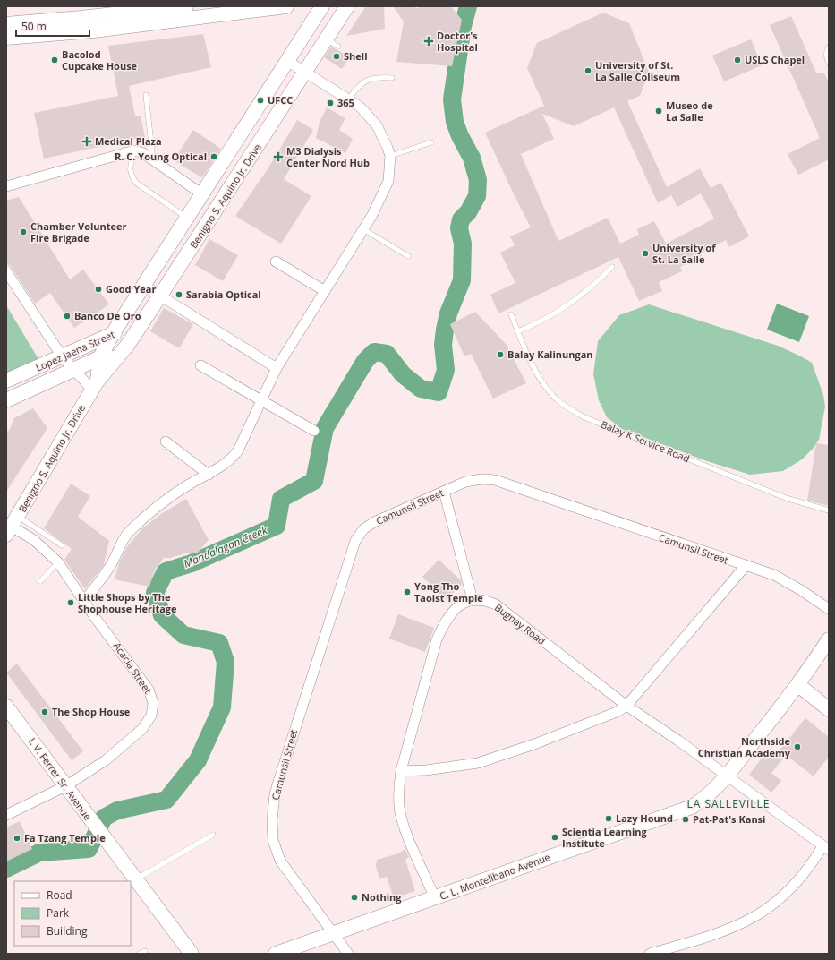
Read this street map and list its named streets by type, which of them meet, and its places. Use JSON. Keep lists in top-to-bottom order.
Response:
{
  "streets": {
    "main road": [
      "Benigno S. Aquino Jr. Drive",
      "Lopez Jaena Street",
      "I. V. Ferrer Sr. Avenue",
      "C. L. Montelibano Avenue"
    ],
    "street": ["Camunsil Street", "Bugnay Road", "Acacia Street"],
    "lane": ["Balay K Service Road"]
  },
  "crossings": [
    ["Benigno S. Aquino Jr. Drive", "Lopez Jaena Street"],
    ["Benigno S. Aquino Jr. Drive", "Acacia Street"],
    ["Camunsil Street", "C. L. Montelibano Avenue"],
    ["Bugnay Road", "C. L. Montelibano Avenue"],
    ["Acacia Street", "I. V. Ferrer Sr. Avenue"]
  ],
  "districts": ["LA SALLEVILLE"],
  "water": ["Mandalagan Creek"],
  "places": {
    "health": ["Doctor's Hospital", "Medical Plaza", "M3 Dialysis Center Nord Hub"],
    "other": [
      "Shell",
      "Bacolod Cupcake House",
      "USLS Chapel",
      "University of St. La Salle Coliseum",
      "UFCC",
      "365",
      "Museo de La Salle",
      "R. C. Young Optical",
      "Chamber Volunteer Fire Brigade",
      "University of St. La Salle",
      "Good Year",
      "Sarabia Optical",
      "Banco De Oro",
      "Balay Kalinungan",
      "Yong Tho Taoist Temple",
      "Little Shops by The Shophouse Heritage",
      "The Shop House",
      "Northside Christian Academy",
      "Lazy Hound",
      "Pat-Pat's Kansi",
      "Scientia Learning Institute",
      "Fa Tzang Temple",
      "Nothing"
    ]
  },
  "legend": ["Road", "Park", "Building"],
  "scale_bar": "50 m"
}
